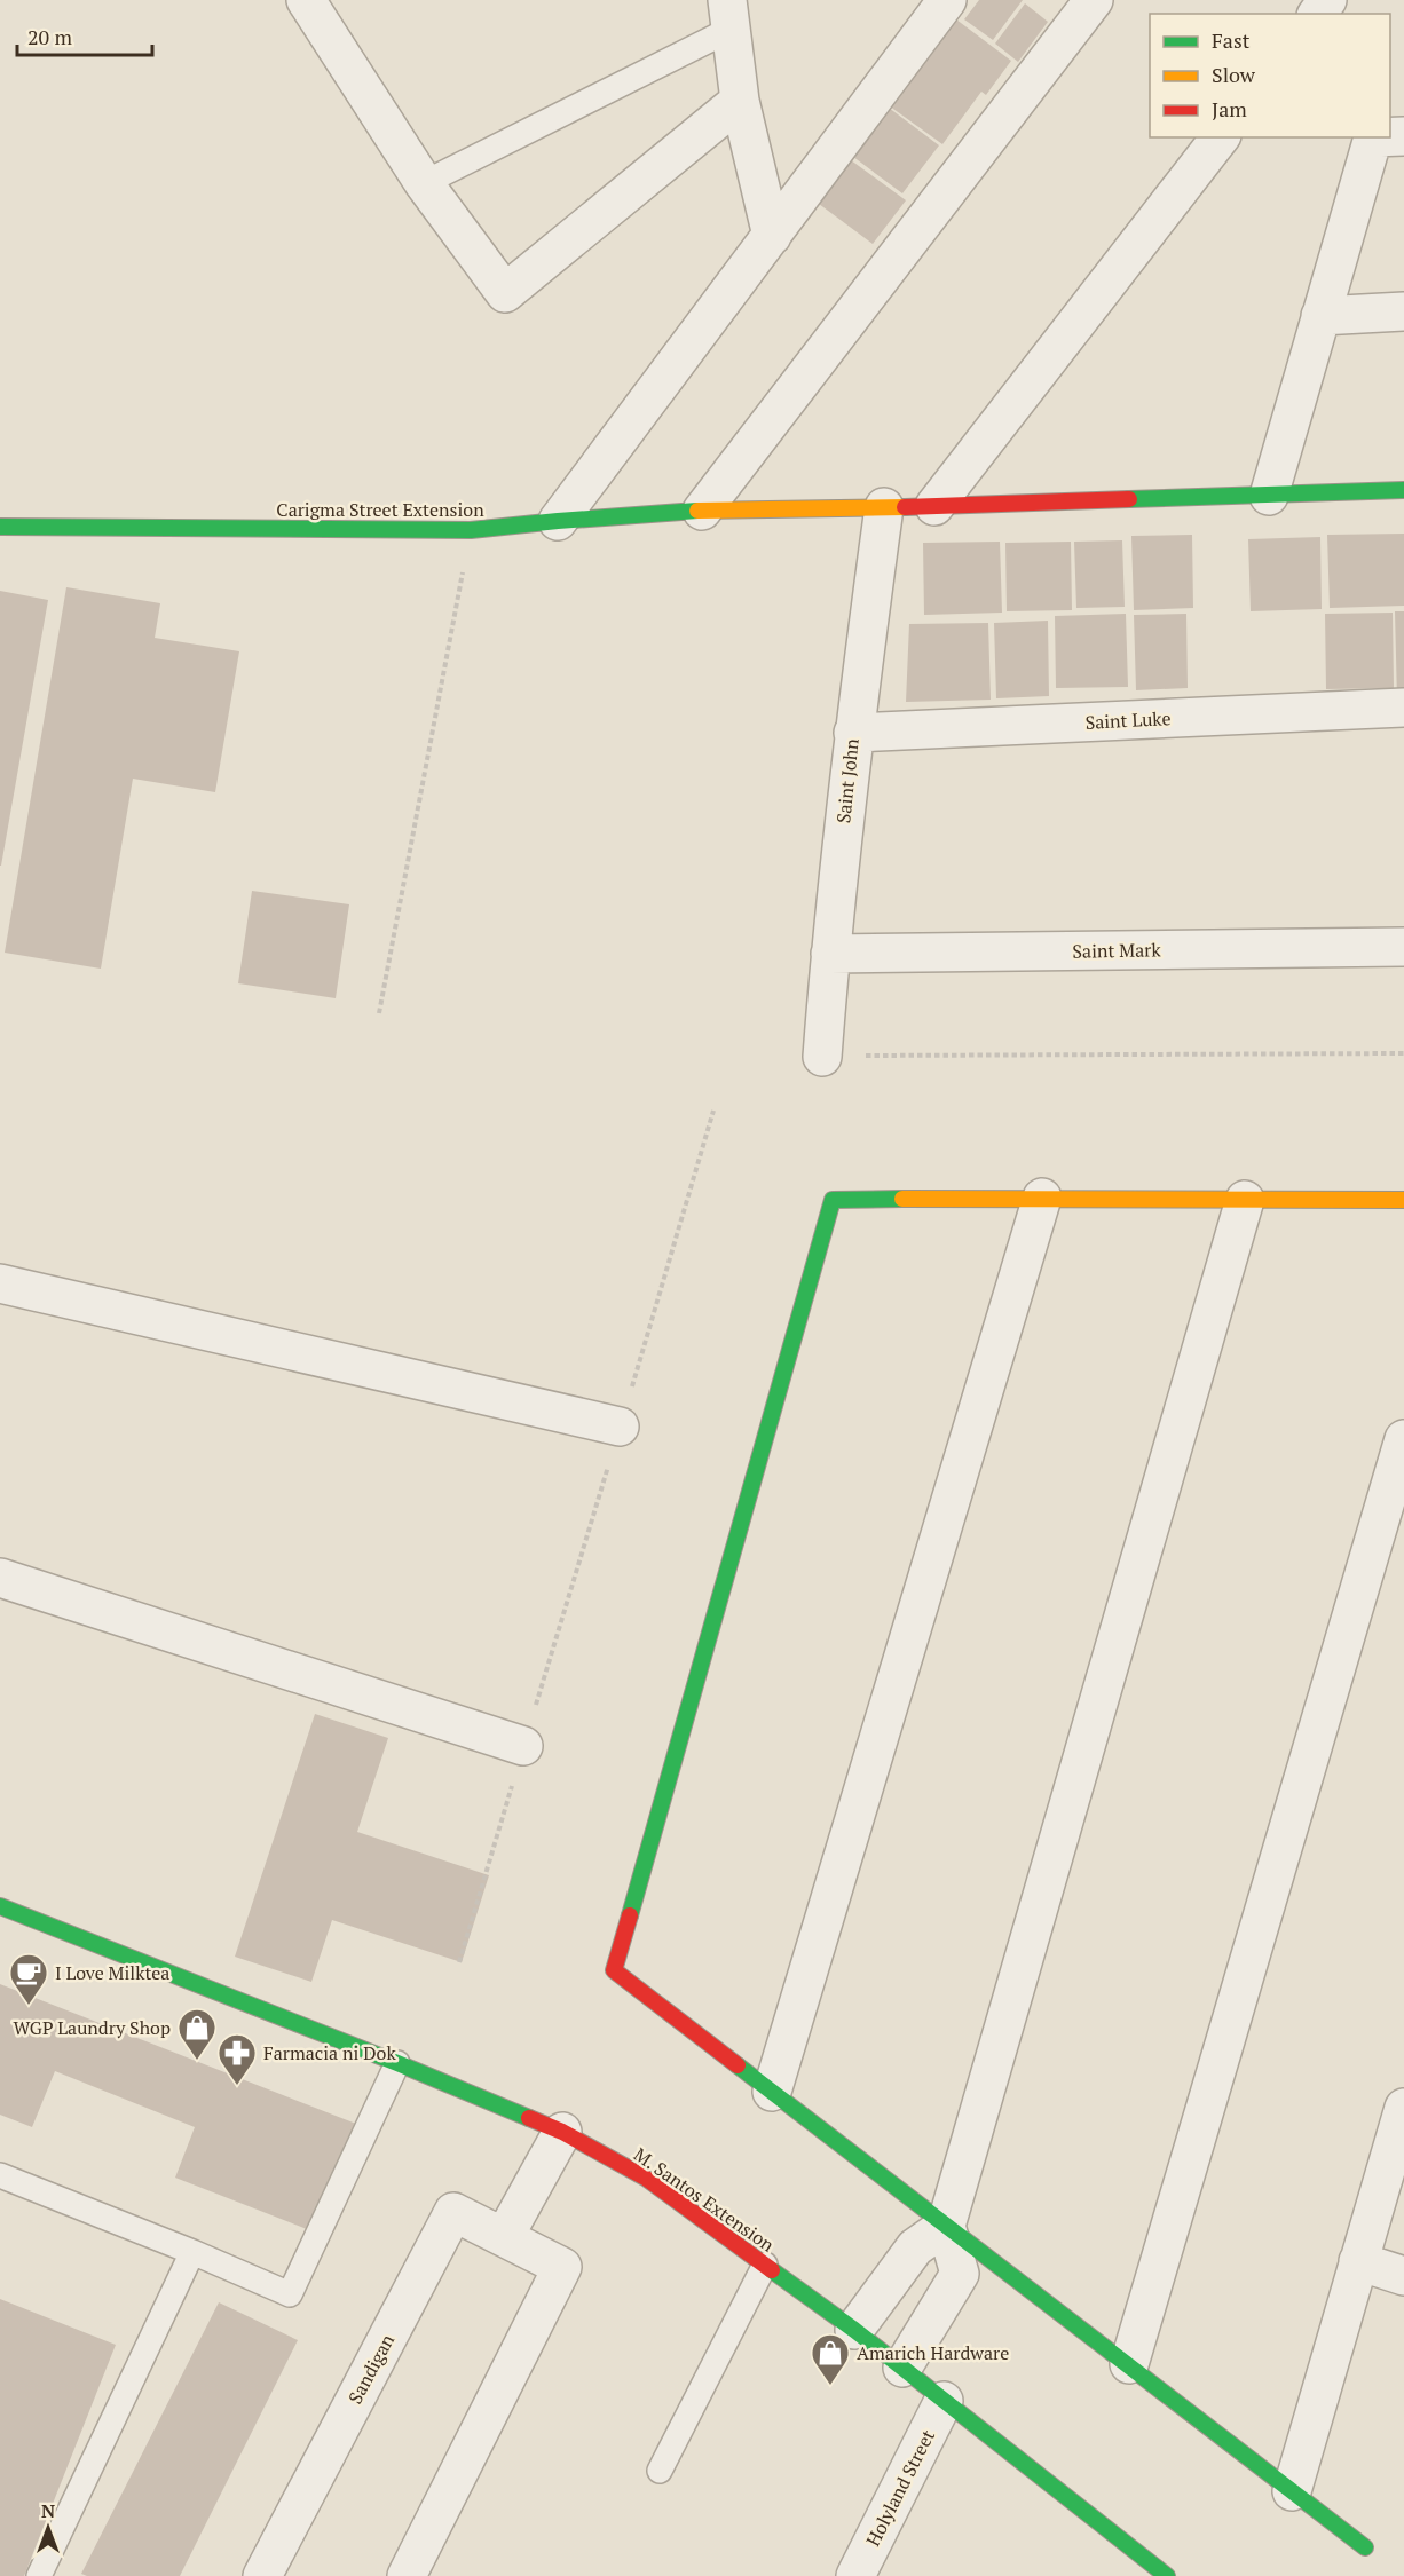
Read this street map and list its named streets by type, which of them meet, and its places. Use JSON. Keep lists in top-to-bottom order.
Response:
{
  "streets": {
    "street": [
      "Carigma Street Extension",
      "Saint Luke",
      "Saint John",
      "Saint Mark",
      "M. Santos Extension",
      "Sandigan",
      "Holyland Street"
    ]
  },
  "crossings": [
    ["Carigma Street Extension", "Saint John"],
    ["Saint Luke", "Saint John"],
    ["Saint John", "Saint Mark"],
    ["M. Santos Extension", "Holyland Street"]
  ],
  "places": {
    "cafe": ["I Love Milktea"],
    "shop": ["WGP Laundry Shop", "Amarich Hardware"],
    "pharmacy": ["Farmacia ni Dok"]
  },
  "legend": ["Fast", "Slow", "Jam"],
  "scale_bar": "20 m",
  "north": "top"
}
